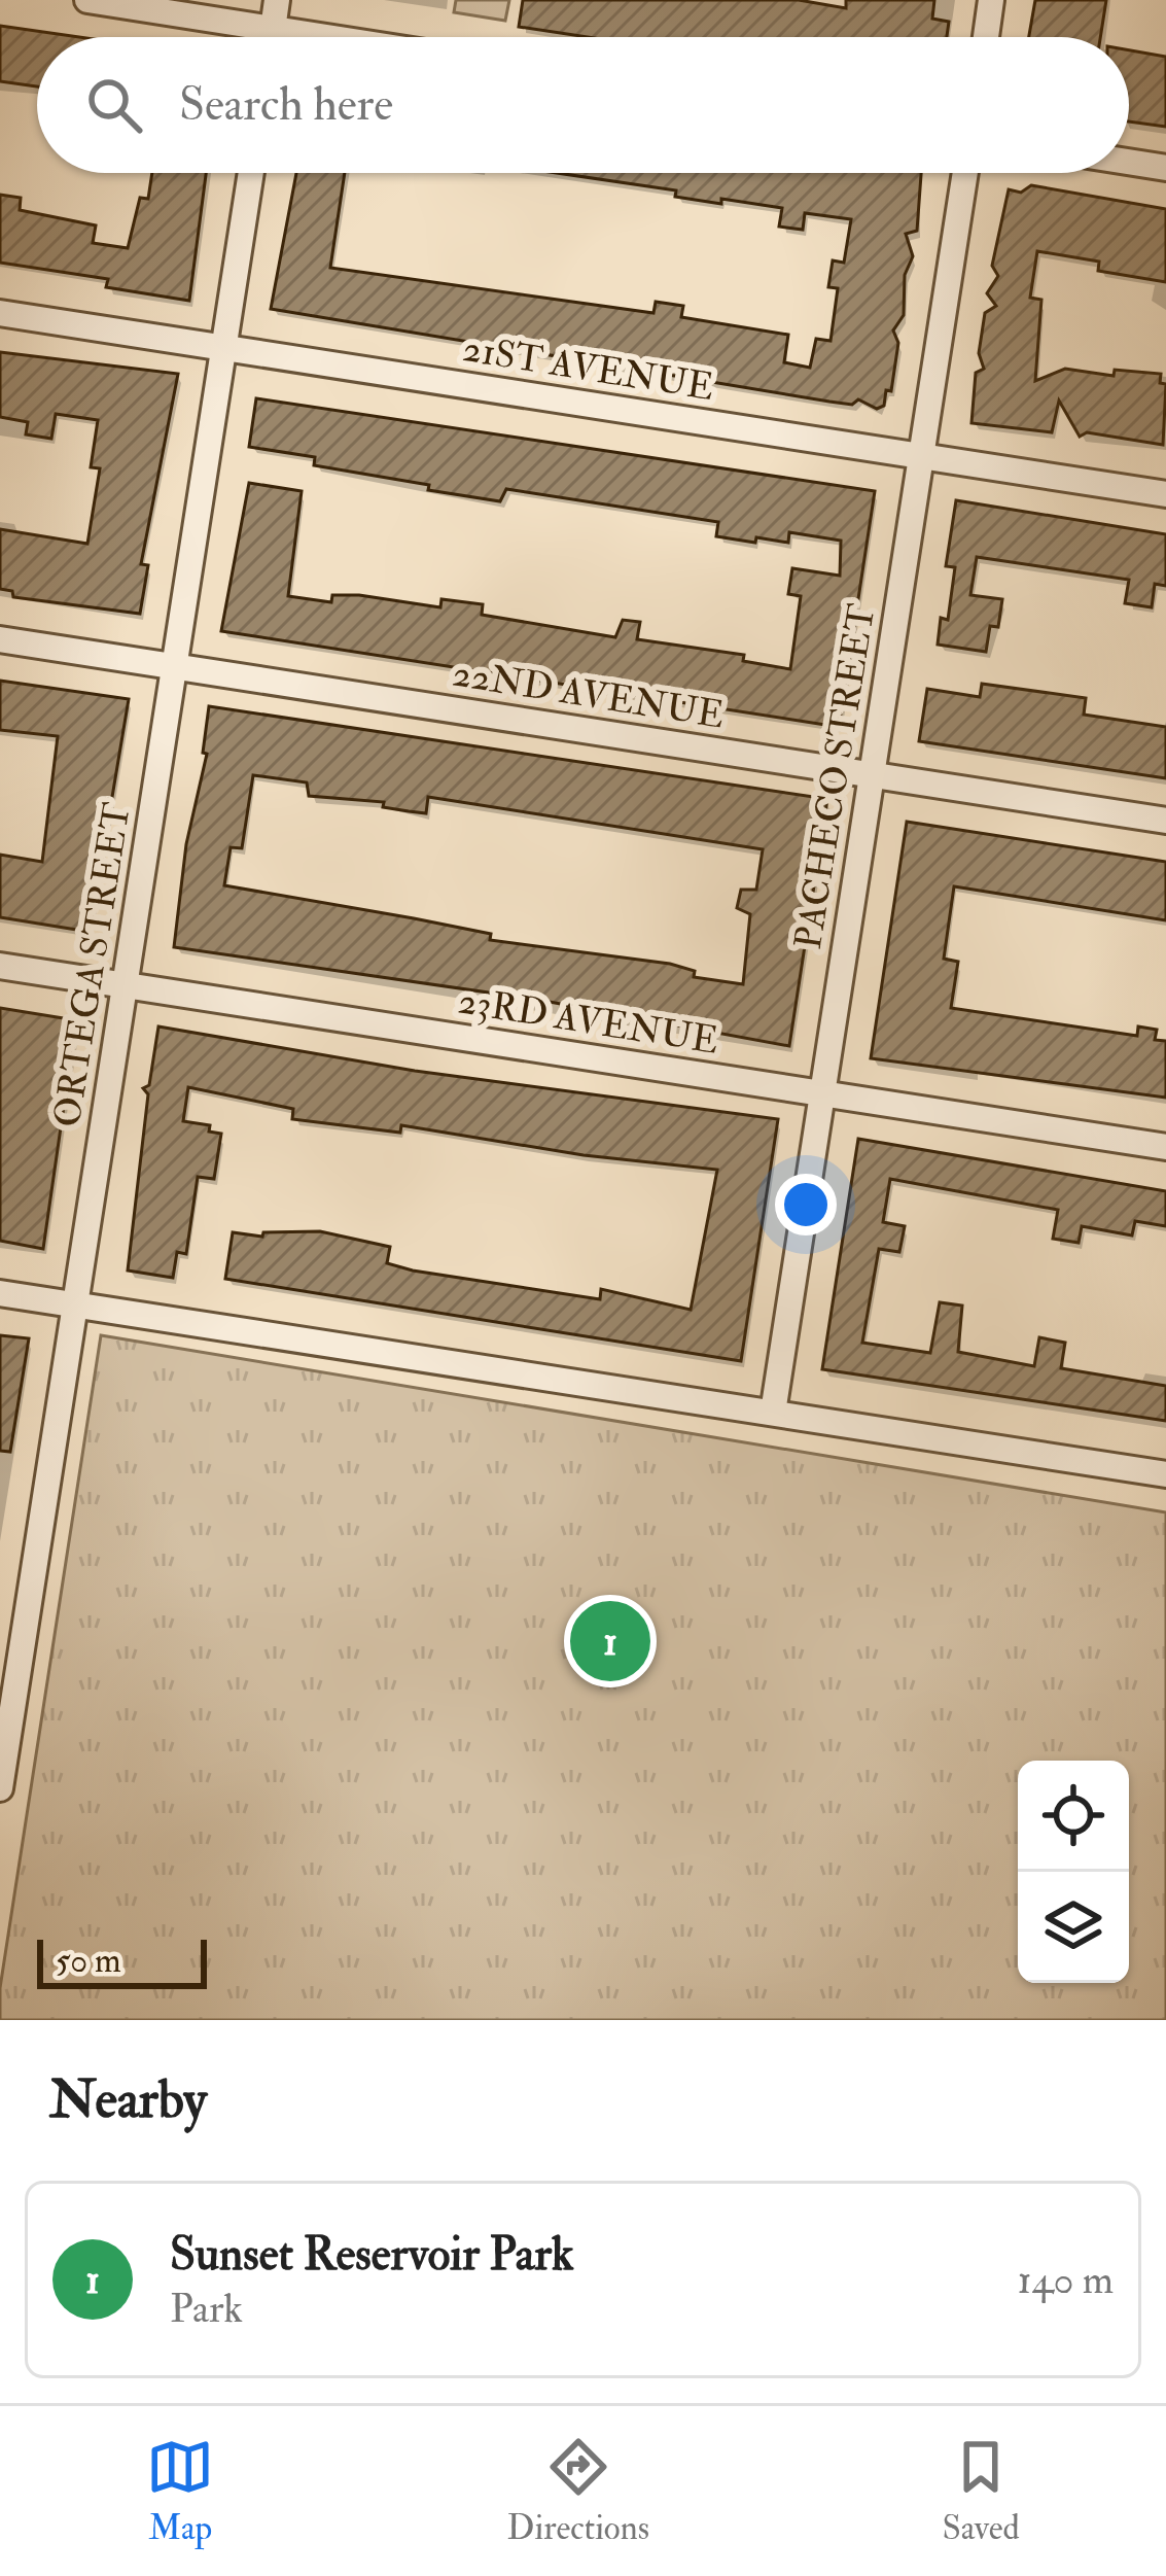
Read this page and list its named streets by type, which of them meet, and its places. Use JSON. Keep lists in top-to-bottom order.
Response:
{
  "streets": {
    "street": [
      "21ST AVENUE",
      "22ND AVENUE",
      "PACHECO STREET",
      "ORTEGA STREET",
      "23RD AVENUE"
    ]
  },
  "crossings": [
    ["21ST AVENUE", "PACHECO STREET"],
    ["21ST AVENUE", "ORTEGA STREET"],
    ["22ND AVENUE", "PACHECO STREET"],
    ["22ND AVENUE", "ORTEGA STREET"],
    ["PACHECO STREET", "23RD AVENUE"],
    ["ORTEGA STREET", "23RD AVENUE"]
  ],
  "scale_bar": "50 m",
  "page": {
    "search": "Search here",
    "pins": "1",
    "scale": "50 m",
    "heading": "Nearby",
    "list": [
      {
        "mark": "1",
        "name": "Sunset Reservoir Park",
        "note": "Park",
        "value": "140 m"
      }
    ],
    "nav": ["Map", "Directions", "Saved"]
  }
}
